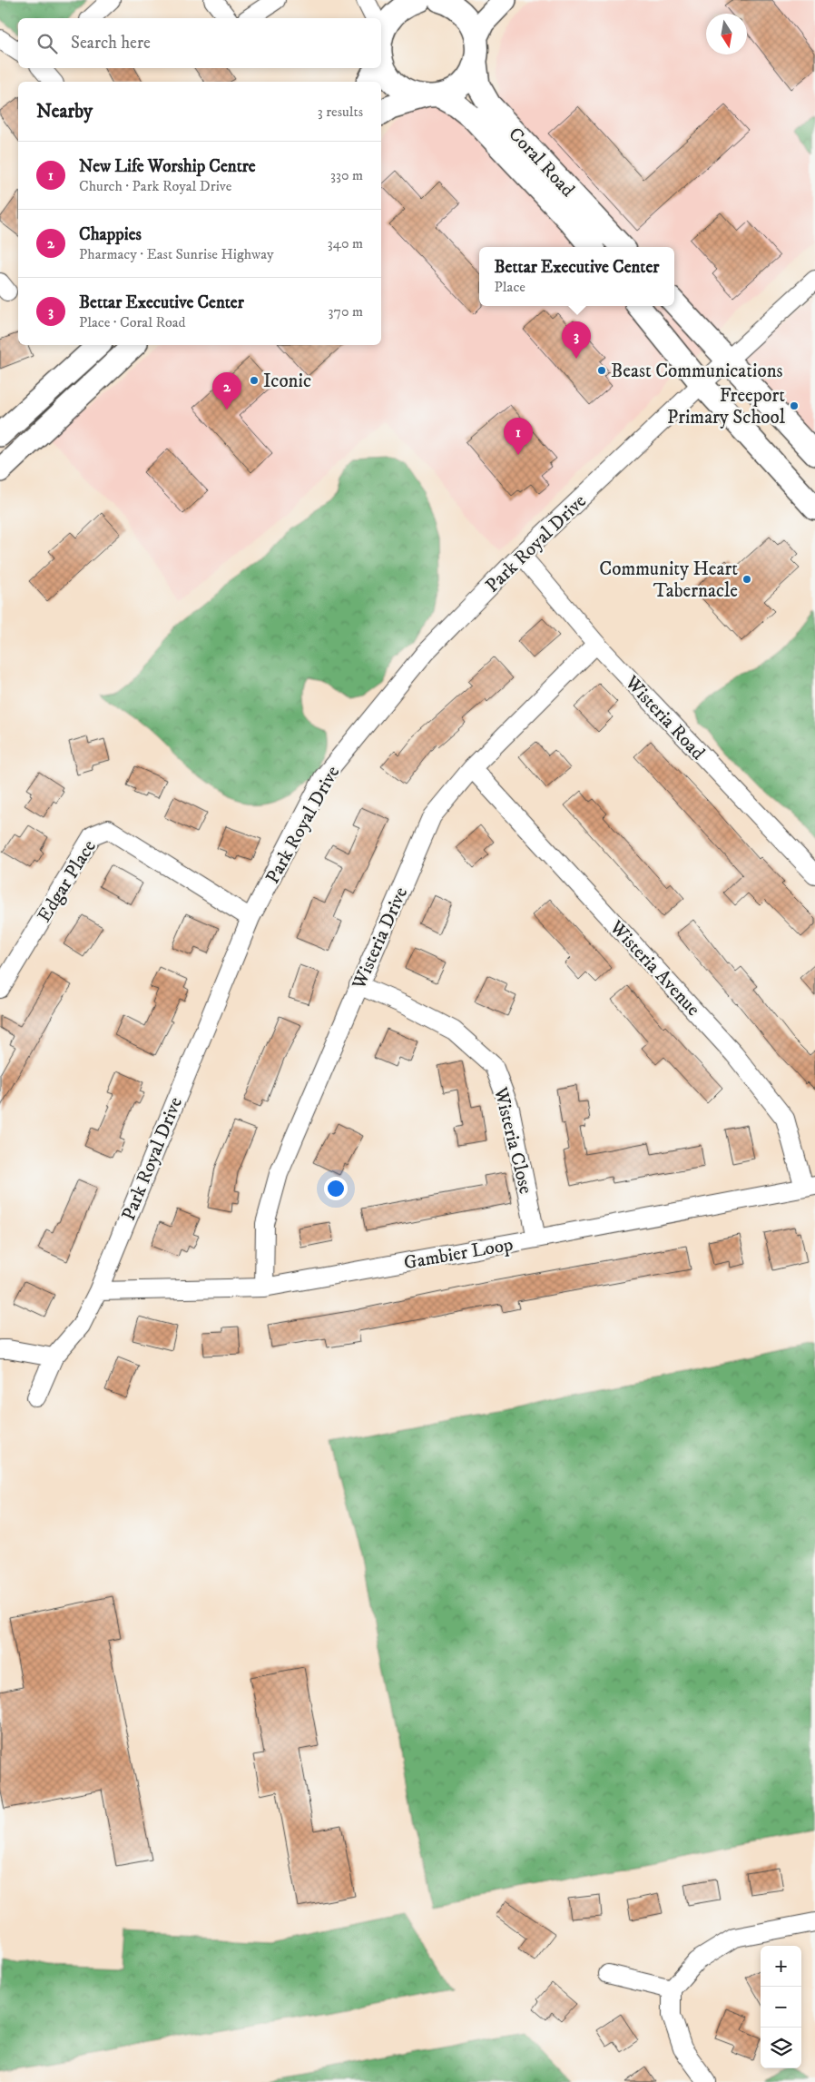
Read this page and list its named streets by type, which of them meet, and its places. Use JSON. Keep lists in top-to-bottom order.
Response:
{
  "streets": {
    "main road": ["Coral Road"],
    "street": [
      "Park Royal Drive",
      "Wisteria Road",
      "Edgar Place",
      "Wisteria Drive",
      "Wisteria Avenue",
      "Wisteria Close",
      "Gambier Loop"
    ]
  },
  "crossings": [
    ["Park Royal Drive", "Wisteria Road"],
    ["Park Royal Drive", "Edgar Place"],
    ["Park Royal Drive", "Gambier Loop"],
    ["Wisteria Road", "Wisteria Drive"],
    ["Wisteria Drive", "Wisteria Avenue"],
    ["Wisteria Drive", "Wisteria Close"],
    ["Wisteria Drive", "Gambier Loop"],
    ["Wisteria Avenue", "Gambier Loop"],
    ["Wisteria Close", "Gambier Loop"]
  ],
  "places": [
    "Beast Communications",
    "Iconic",
    "Freeport Primary School",
    "Community Heart Tabernacle"
  ],
  "north": "bottom",
  "page": {
    "search": "Search here",
    "heading": ["Nearby", "3 results"],
    "list": [
      {
        "mark": "1",
        "name": "New Life Worship Centre",
        "note": "Church · Park Royal Drive",
        "value": "330 m"
      },
      {
        "mark": "2",
        "name": "Chappies",
        "note": "Pharmacy · East Sunrise Highway",
        "value": "340 m"
      },
      {
        "mark": "3",
        "name": "Bettar Executive Center",
        "note": "Place · Coral Road",
        "value": "370 m"
      }
    ],
    "popup": ["Bettar Executive Center", "Place"],
    "pins": ["3", "2", "1"],
    "map_buttons": ["+", "−"]
  }
}
